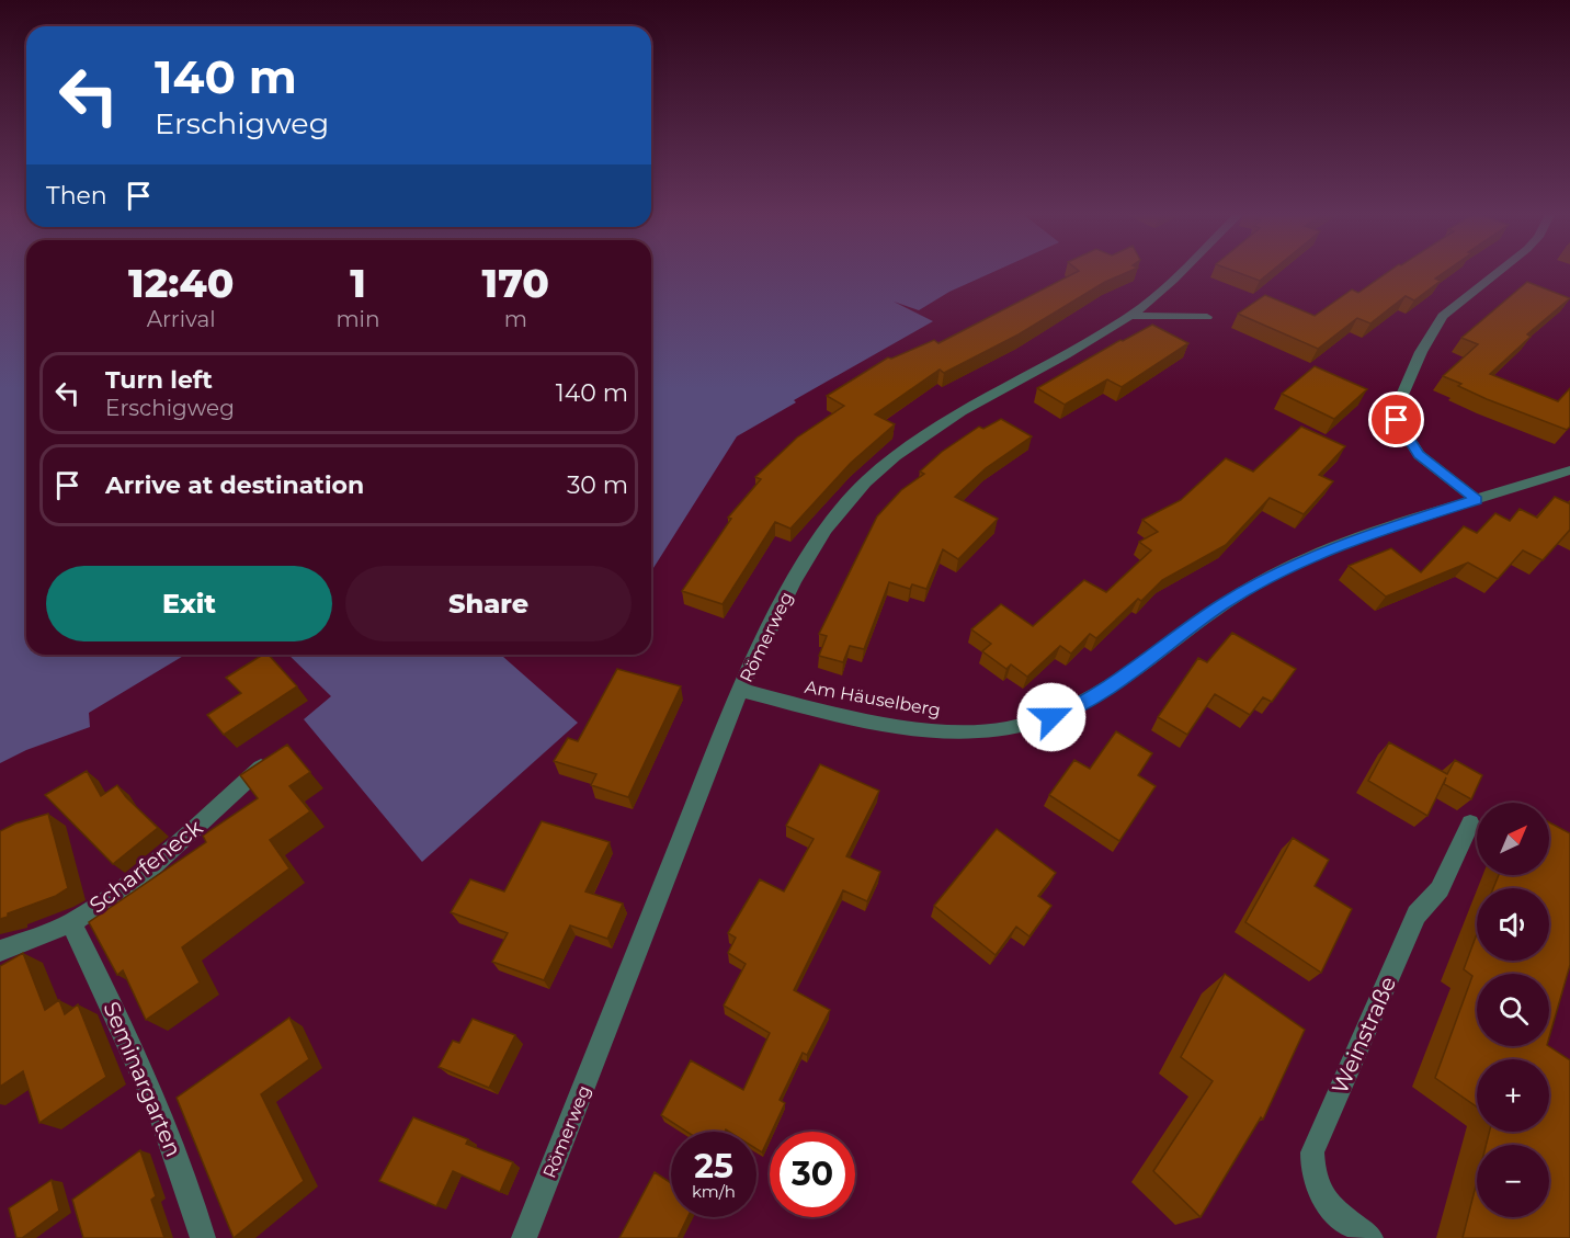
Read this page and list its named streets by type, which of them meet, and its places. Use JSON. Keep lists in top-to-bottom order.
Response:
{
  "streets": {
    "street": [
      "Römerweg",
      "Am Häuselberg",
      "Scharfeneck",
      "Weinstraße",
      "Seminargarten"
    ]
  },
  "crossings": [
    ["Römerweg", "Am Häuselberg"],
    ["Scharfeneck", "Seminargarten"]
  ],
  "north": "top right",
  "page": {
    "turn": ["140 m", "Erschigweg"],
    "then": "Then",
    "eta": [
      "12:40",
      "Arrival",
      "1",
      "min",
      "170",
      "m"
    ],
    "list": [
      {
        "name": "Turn left",
        "note": "Erschigweg",
        "value": "140 m"
      },
      {
        "name": "Arrive at destination",
        "value": "30 m"
      }
    ],
    "buttons": ["Exit", "Share"],
    "map_buttons": ["+", "−"],
    "speed": "25 km/h",
    "limit": "30"
  }
}
